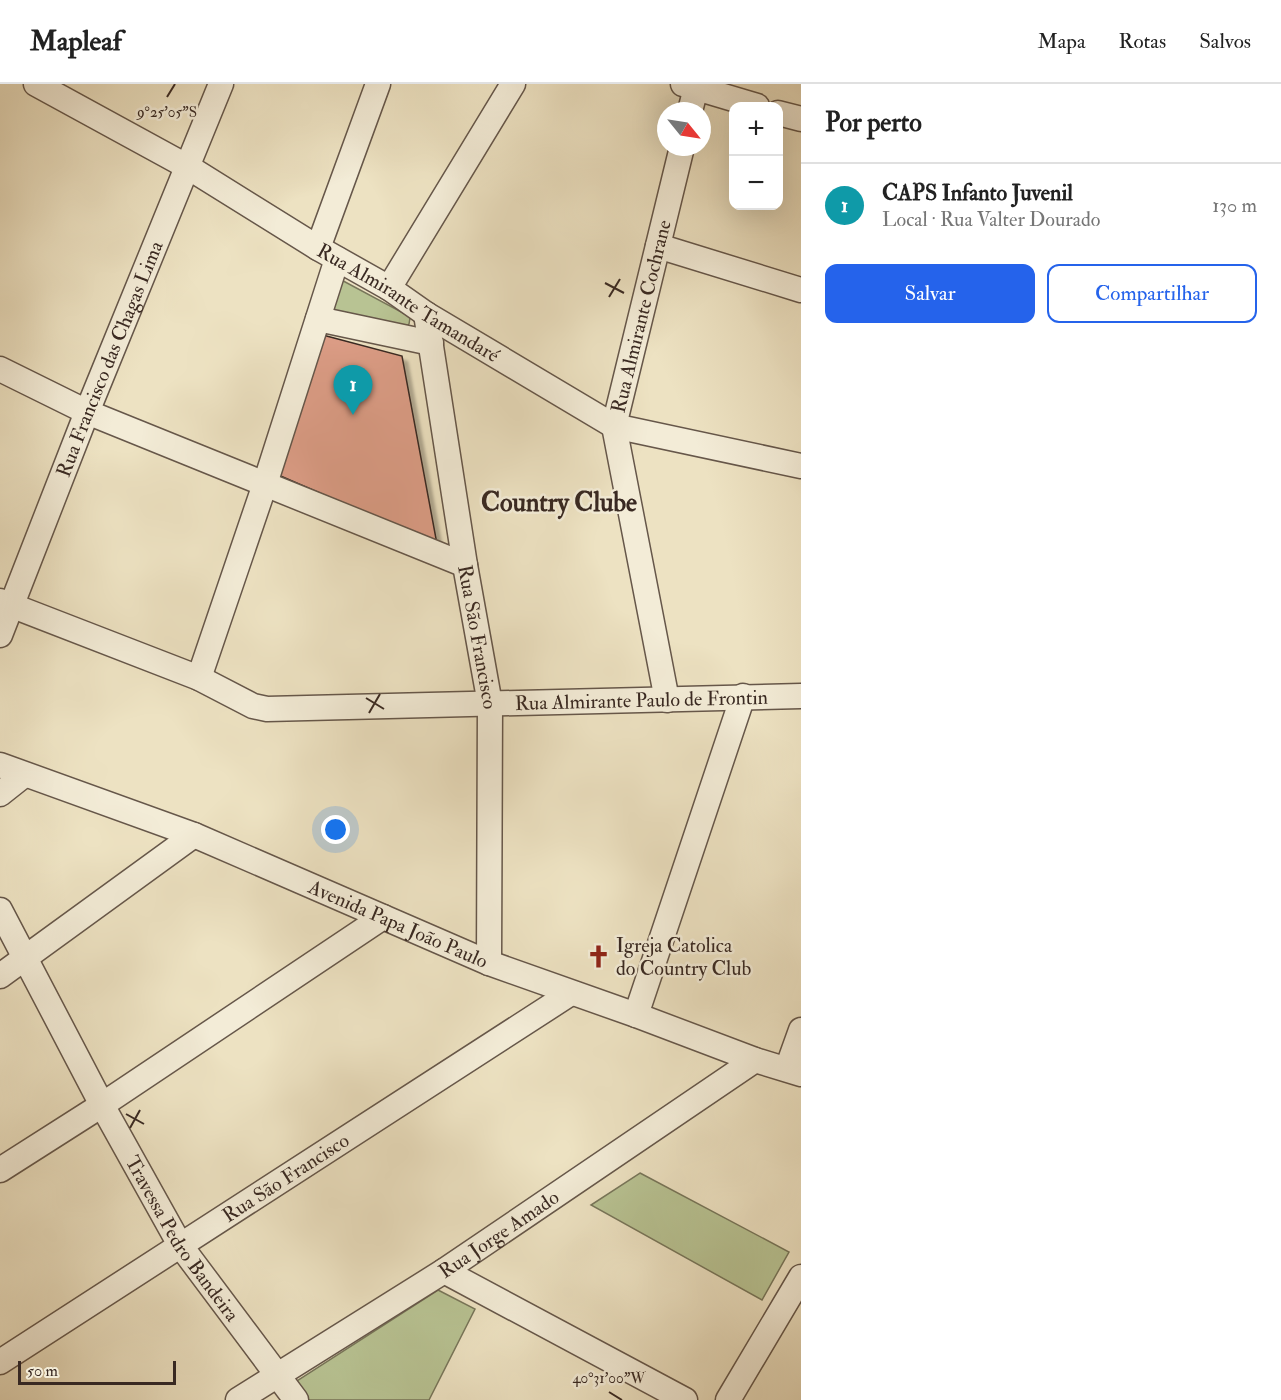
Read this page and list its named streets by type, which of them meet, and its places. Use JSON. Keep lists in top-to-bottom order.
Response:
{
  "streets": {
    "street": [
      "Rua Almirante Tamandaré",
      "Rua Almirante Cochrane",
      "Rua Francisco das Chagas Lima",
      "Rua São Francisco",
      "Rua Almirante Paulo de Frontin",
      "Avenida Papa João Paulo",
      "Rua Jorge Amado",
      "Travessa Pedro Bandeira"
    ]
  },
  "crossings": [
    ["Rua Almirante Tamandaré", "Rua Almirante Cochrane"],
    ["Rua Almirante Tamandaré", "Rua Francisco das Chagas Lima"],
    ["Rua Almirante Tamandaré", "Rua São Francisco"],
    ["Rua Almirante Cochrane", "Rua Almirante Paulo de Frontin"],
    ["Rua São Francisco", "Rua Almirante Paulo de Frontin"],
    ["Rua São Francisco", "Avenida Papa João Paulo"],
    ["Rua São Francisco", "Travessa Pedro Bandeira"],
    ["Avenida Papa João Paulo", "Rua Jorge Amado"],
    ["Rua Jorge Amado", "Travessa Pedro Bandeira"]
  ],
  "districts": ["Country Clube"],
  "places": {
    "church": ["Igreja Catolica do Country Club"]
  },
  "scale_bar": "50 m",
  "north": "bottom right",
  "page": {
    "header": "Mapleaf",
    "nav": ["Mapa", "Rotas", "Salvos"],
    "heading": "Por perto",
    "map_buttons": ["+", "−"],
    "list": [
      {
        "mark": "1",
        "name": "CAPS Infanto Juvenil",
        "note": "Local · Rua Valter Dourado",
        "value": "130 m"
      }
    ],
    "buttons": ["Salvar", "Compartilhar"],
    "pins": "1",
    "scale": "50 m"
  },
  "coordinates": ["9°25'05\"S", "40°31'00\"W"]
}
